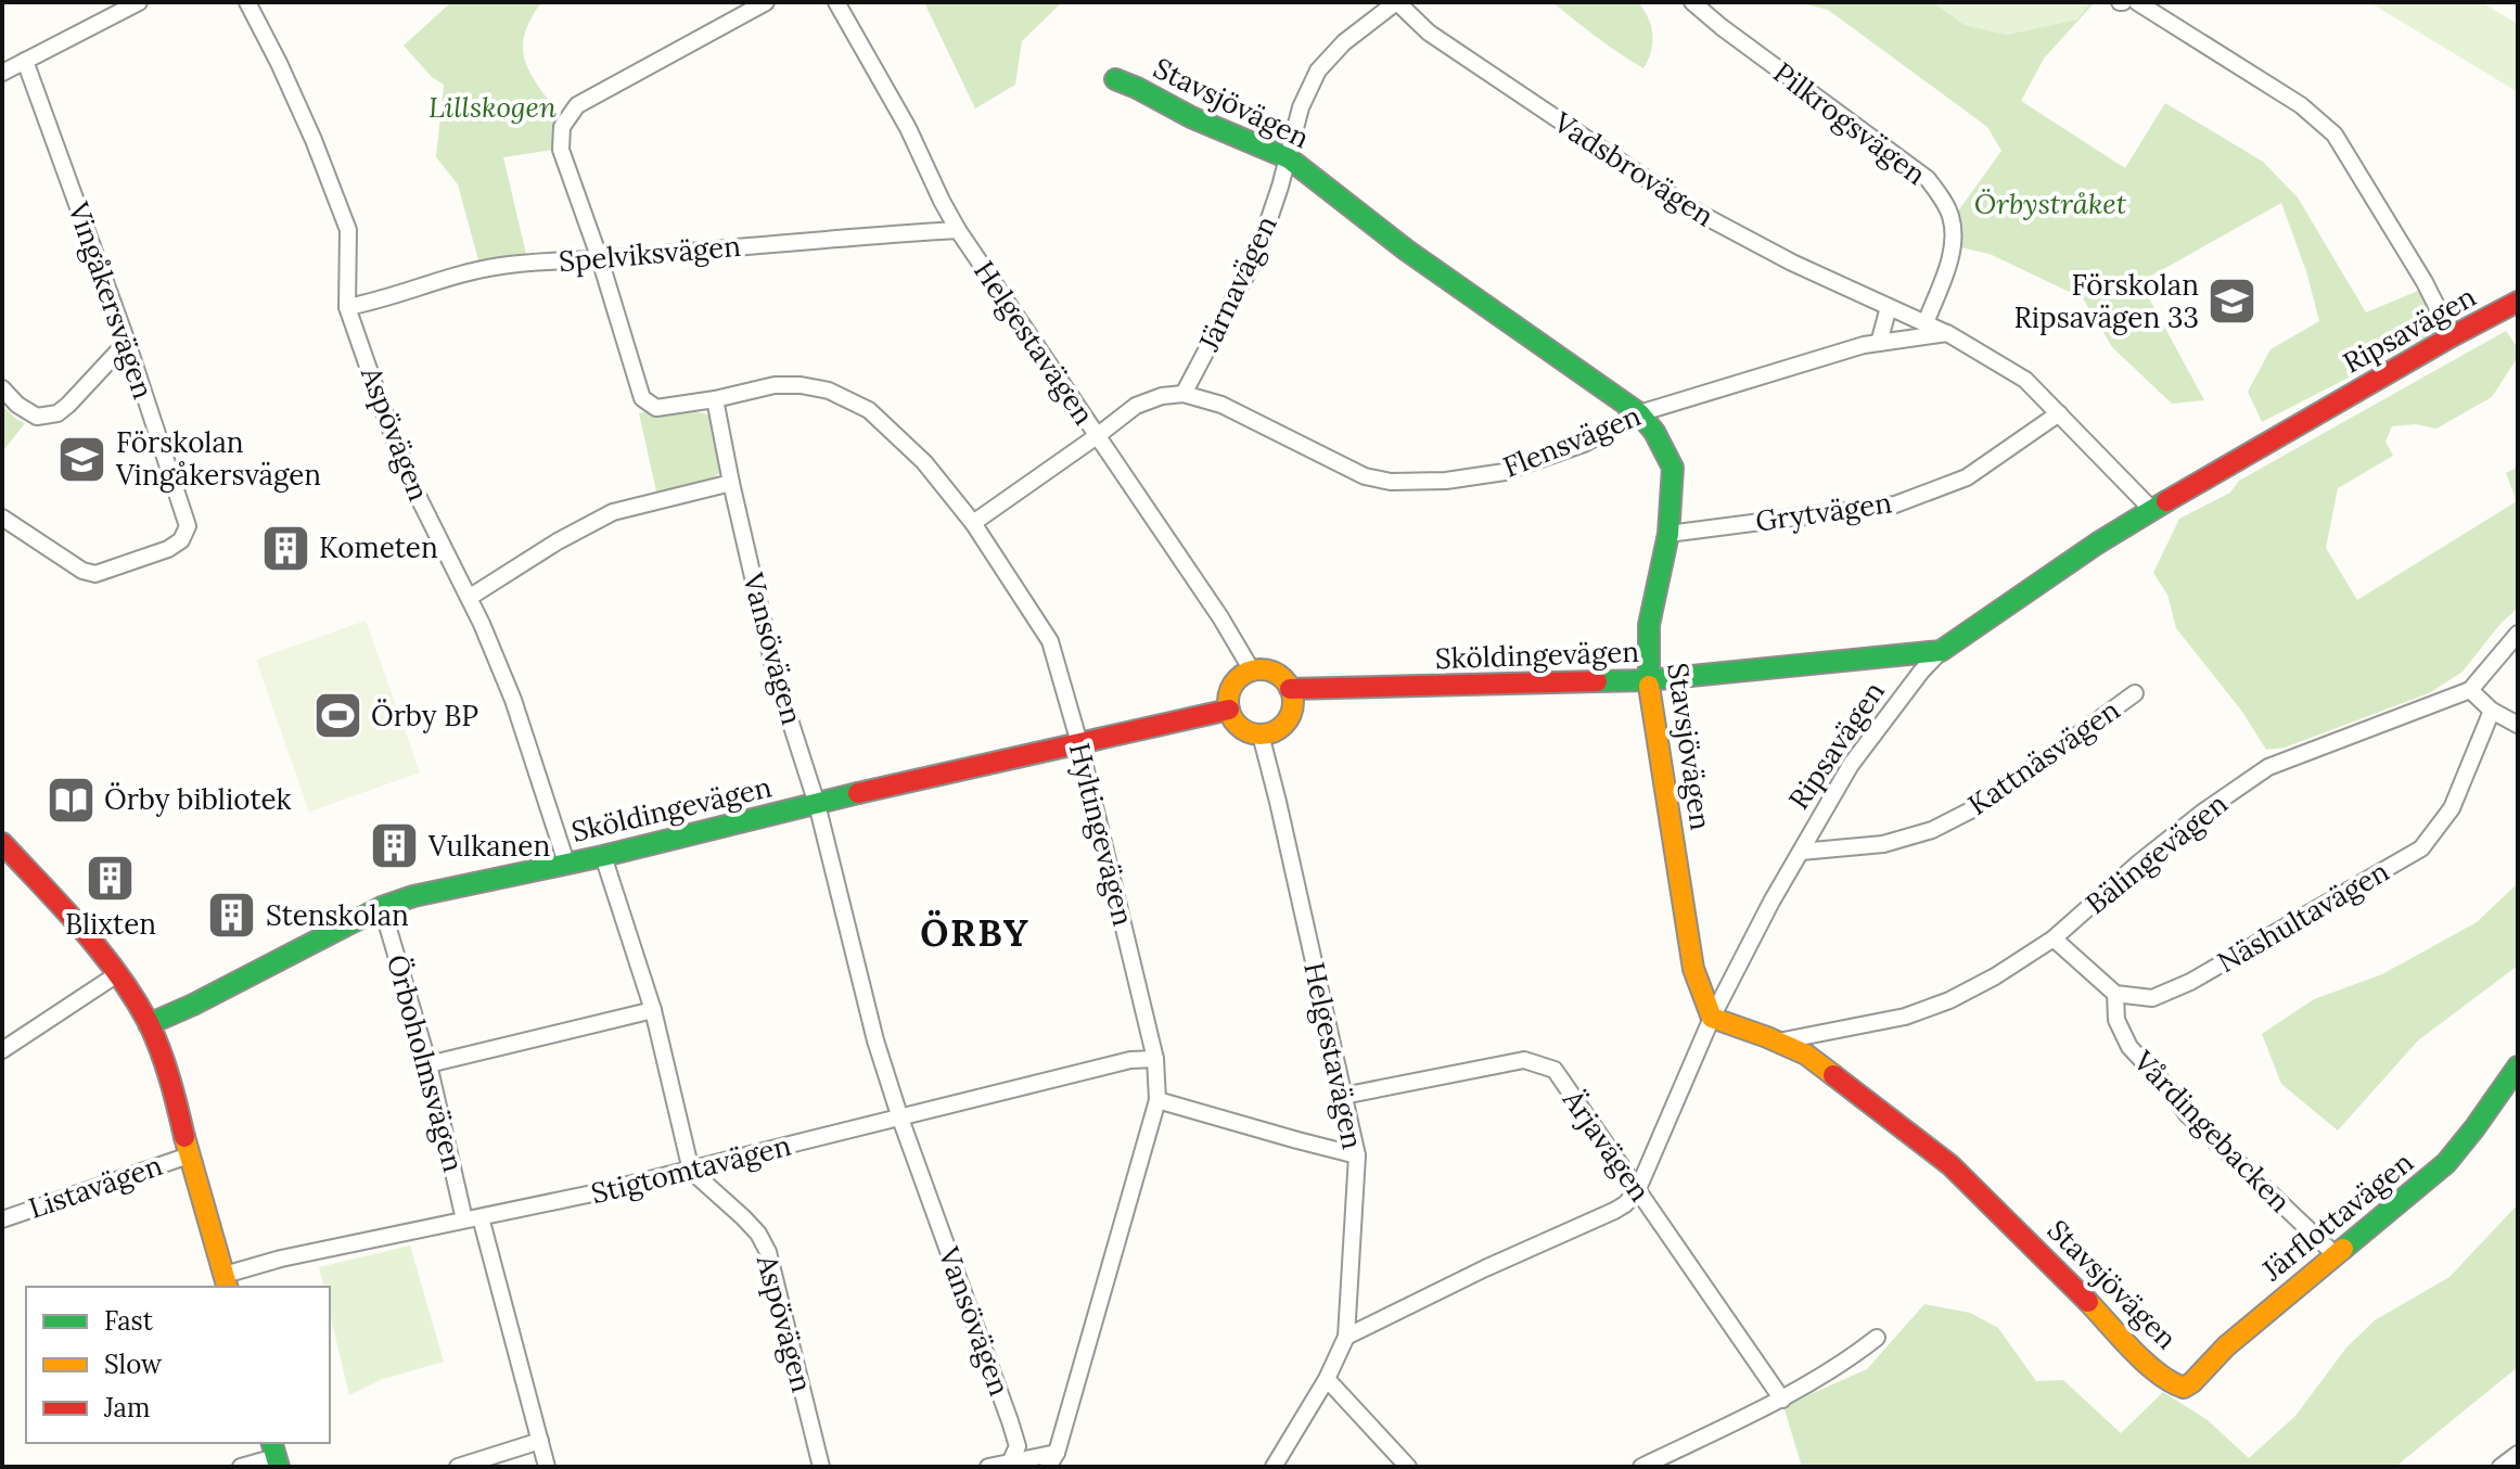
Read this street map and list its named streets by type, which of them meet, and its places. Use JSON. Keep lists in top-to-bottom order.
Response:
{
  "streets": {
    "street": [
      "Stavsjövägen",
      "Pilkrogsvägen",
      "Vadsbrovägen",
      "Spelviksvägen",
      "Järnavägen",
      "Vingåkersvägen",
      "Ripsavägen",
      "Helgestavägen",
      "Aspövägen",
      "Flensvägen",
      "Grytvägen",
      "Vansövägen",
      "Sköldingevägen",
      "Kattnäsvägen",
      "Hyltingevägen",
      "Bälingevägen",
      "Näshultavägen",
      "Örboholmsvägen",
      "Vårdingebacken",
      "Ärjavägen",
      "Stigtomtavägen",
      "Listavägen",
      "Järflottavägen"
    ]
  },
  "crossings": [
    ["Stavsjövägen", "Järnavägen"],
    ["Stavsjövägen", "Ripsavägen"],
    ["Stavsjövägen", "Flensvägen"],
    ["Stavsjövägen", "Grytvägen"],
    ["Stavsjövägen", "Sköldingevägen"],
    ["Stavsjövägen", "Bälingevägen"],
    ["Stavsjövägen", "Järflottavägen"],
    ["Pilkrogsvägen", "Vadsbrovägen"],
    ["Vadsbrovägen", "Järnavägen"],
    ["Vadsbrovägen", "Flensvägen"],
    ["Spelviksvägen", "Helgestavägen"],
    ["Spelviksvägen", "Aspövägen"],
    ["Järnavägen", "Flensvägen"],
    ["Ripsavägen", "Sköldingevägen"],
    ["Ripsavägen", "Kattnäsvägen"],
    ["Ripsavägen", "Ärjavägen"],
    ["Helgestavägen", "Flensvägen"],
    ["Helgestavägen", "Sköldingevägen"],
    ["Helgestavägen", "Ärjavägen"],
    ["Aspövägen", "Sköldingevägen"],
    ["Aspövägen", "Stigtomtavägen"],
    ["Flensvägen", "Hyltingevägen"],
    ["Vansövägen", "Sköldingevägen"],
    ["Vansövägen", "Hyltingevägen"],
    ["Vansövägen", "Stigtomtavägen"],
    ["Sköldingevägen", "Hyltingevägen"],
    ["Sköldingevägen", "Örboholmsvägen"],
    ["Hyltingevägen", "Stigtomtavägen"],
    ["Näshultavägen", "Vårdingebacken"],
    ["Örboholmsvägen", "Stigtomtavägen"],
    ["Vårdingebacken", "Järflottavägen"]
  ],
  "districts": ["ÖRBY"],
  "parks": ["Lillskogen", "Örbystråket"],
  "places": {
    "school or university": ["Förskolan Ripsavägen 33", "Förskolan Vingåkersvägen"],
    "building": [
      "Kometen",
      "Vulkanen",
      "Blixten",
      "Stenskolan"
    ],
    "sports": ["Örby BP"],
    "library": ["Örby bibliotek"]
  },
  "legend": ["Fast", "Slow", "Jam"]
}
